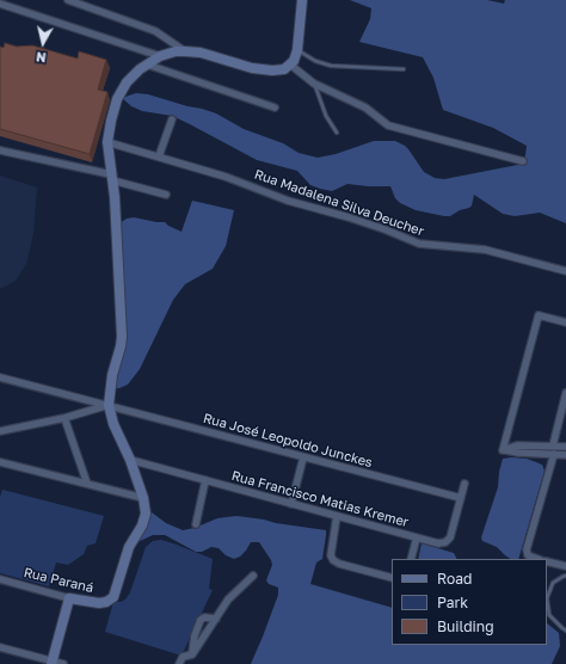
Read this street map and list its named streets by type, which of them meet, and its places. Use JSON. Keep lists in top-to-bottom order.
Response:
{
  "streets": {
    "street": [
      "Rua Madalena Silva Deucher",
      "Rua José Leopoldo Junckes",
      "Rua Francisco Matias Kremer",
      "Rua Paraná"
    ]
  },
  "crossings": [
    ["Rua José Leopoldo Junckes", "Rua Francisco Matias Kremer"]
  ],
  "legend": ["Road", "Park", "Building"],
  "north": "bottom"
}
